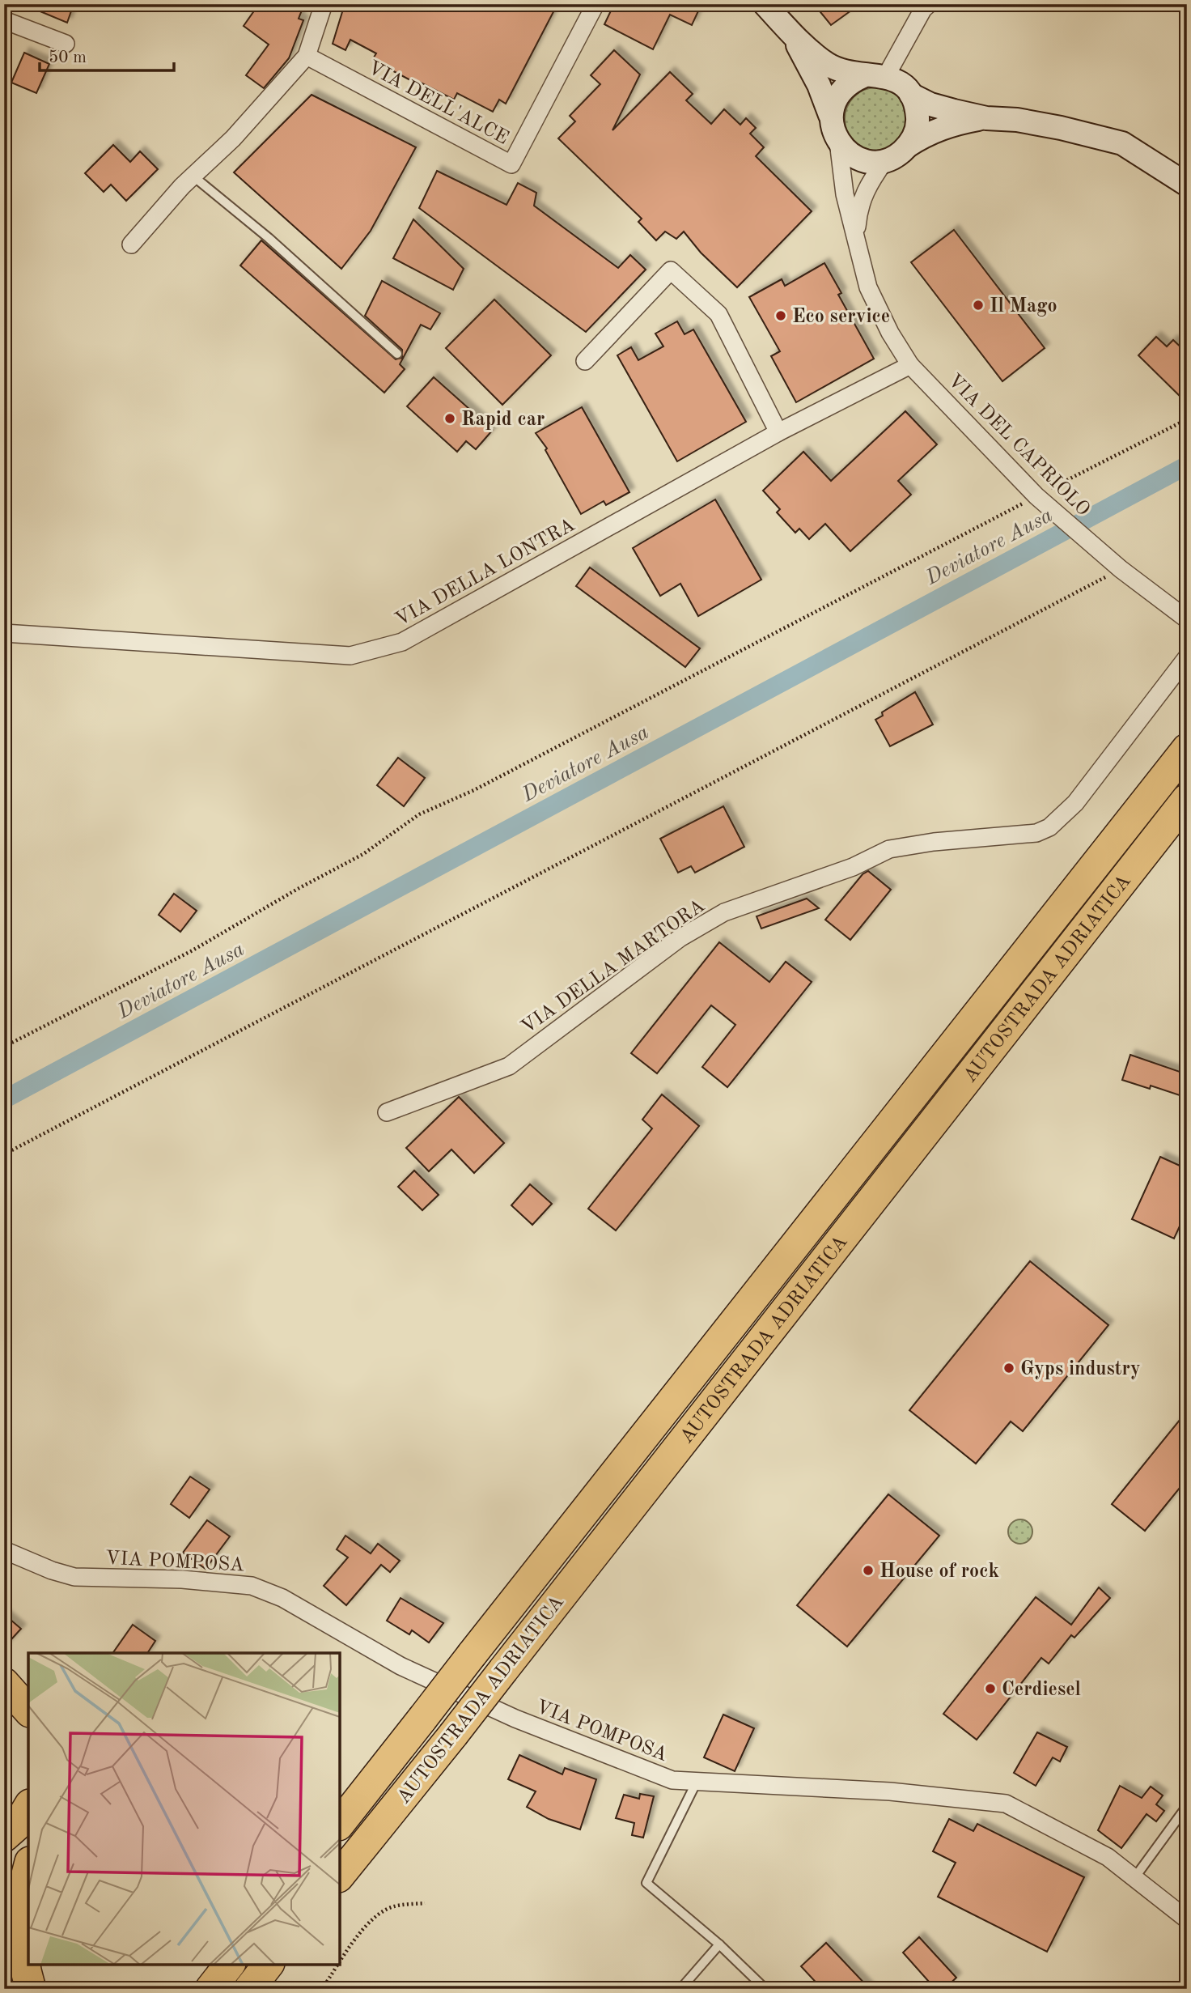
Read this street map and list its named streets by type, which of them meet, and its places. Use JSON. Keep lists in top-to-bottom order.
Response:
{
  "streets": {
    "highway": ["AUTOSTRADA ADRIATICA"],
    "street": [
      "VIA DELL'ALCE",
      "VIA DEL CAPRIOLO",
      "VIA DELLA LONTRA",
      "VIA DELLA MARTORA",
      "VIA POMPOSA"
    ]
  },
  "crossings": [
    ["VIA DEL CAPRIOLO", "VIA DELLA LONTRA"]
  ],
  "water": ["Deviatore Ausa"],
  "places": [
    "Il Mago",
    "Eco service",
    "Rapid car",
    "Gyps industry",
    "House of rock",
    "Cerdiesel"
  ],
  "scale_bar": "50 m"
}
